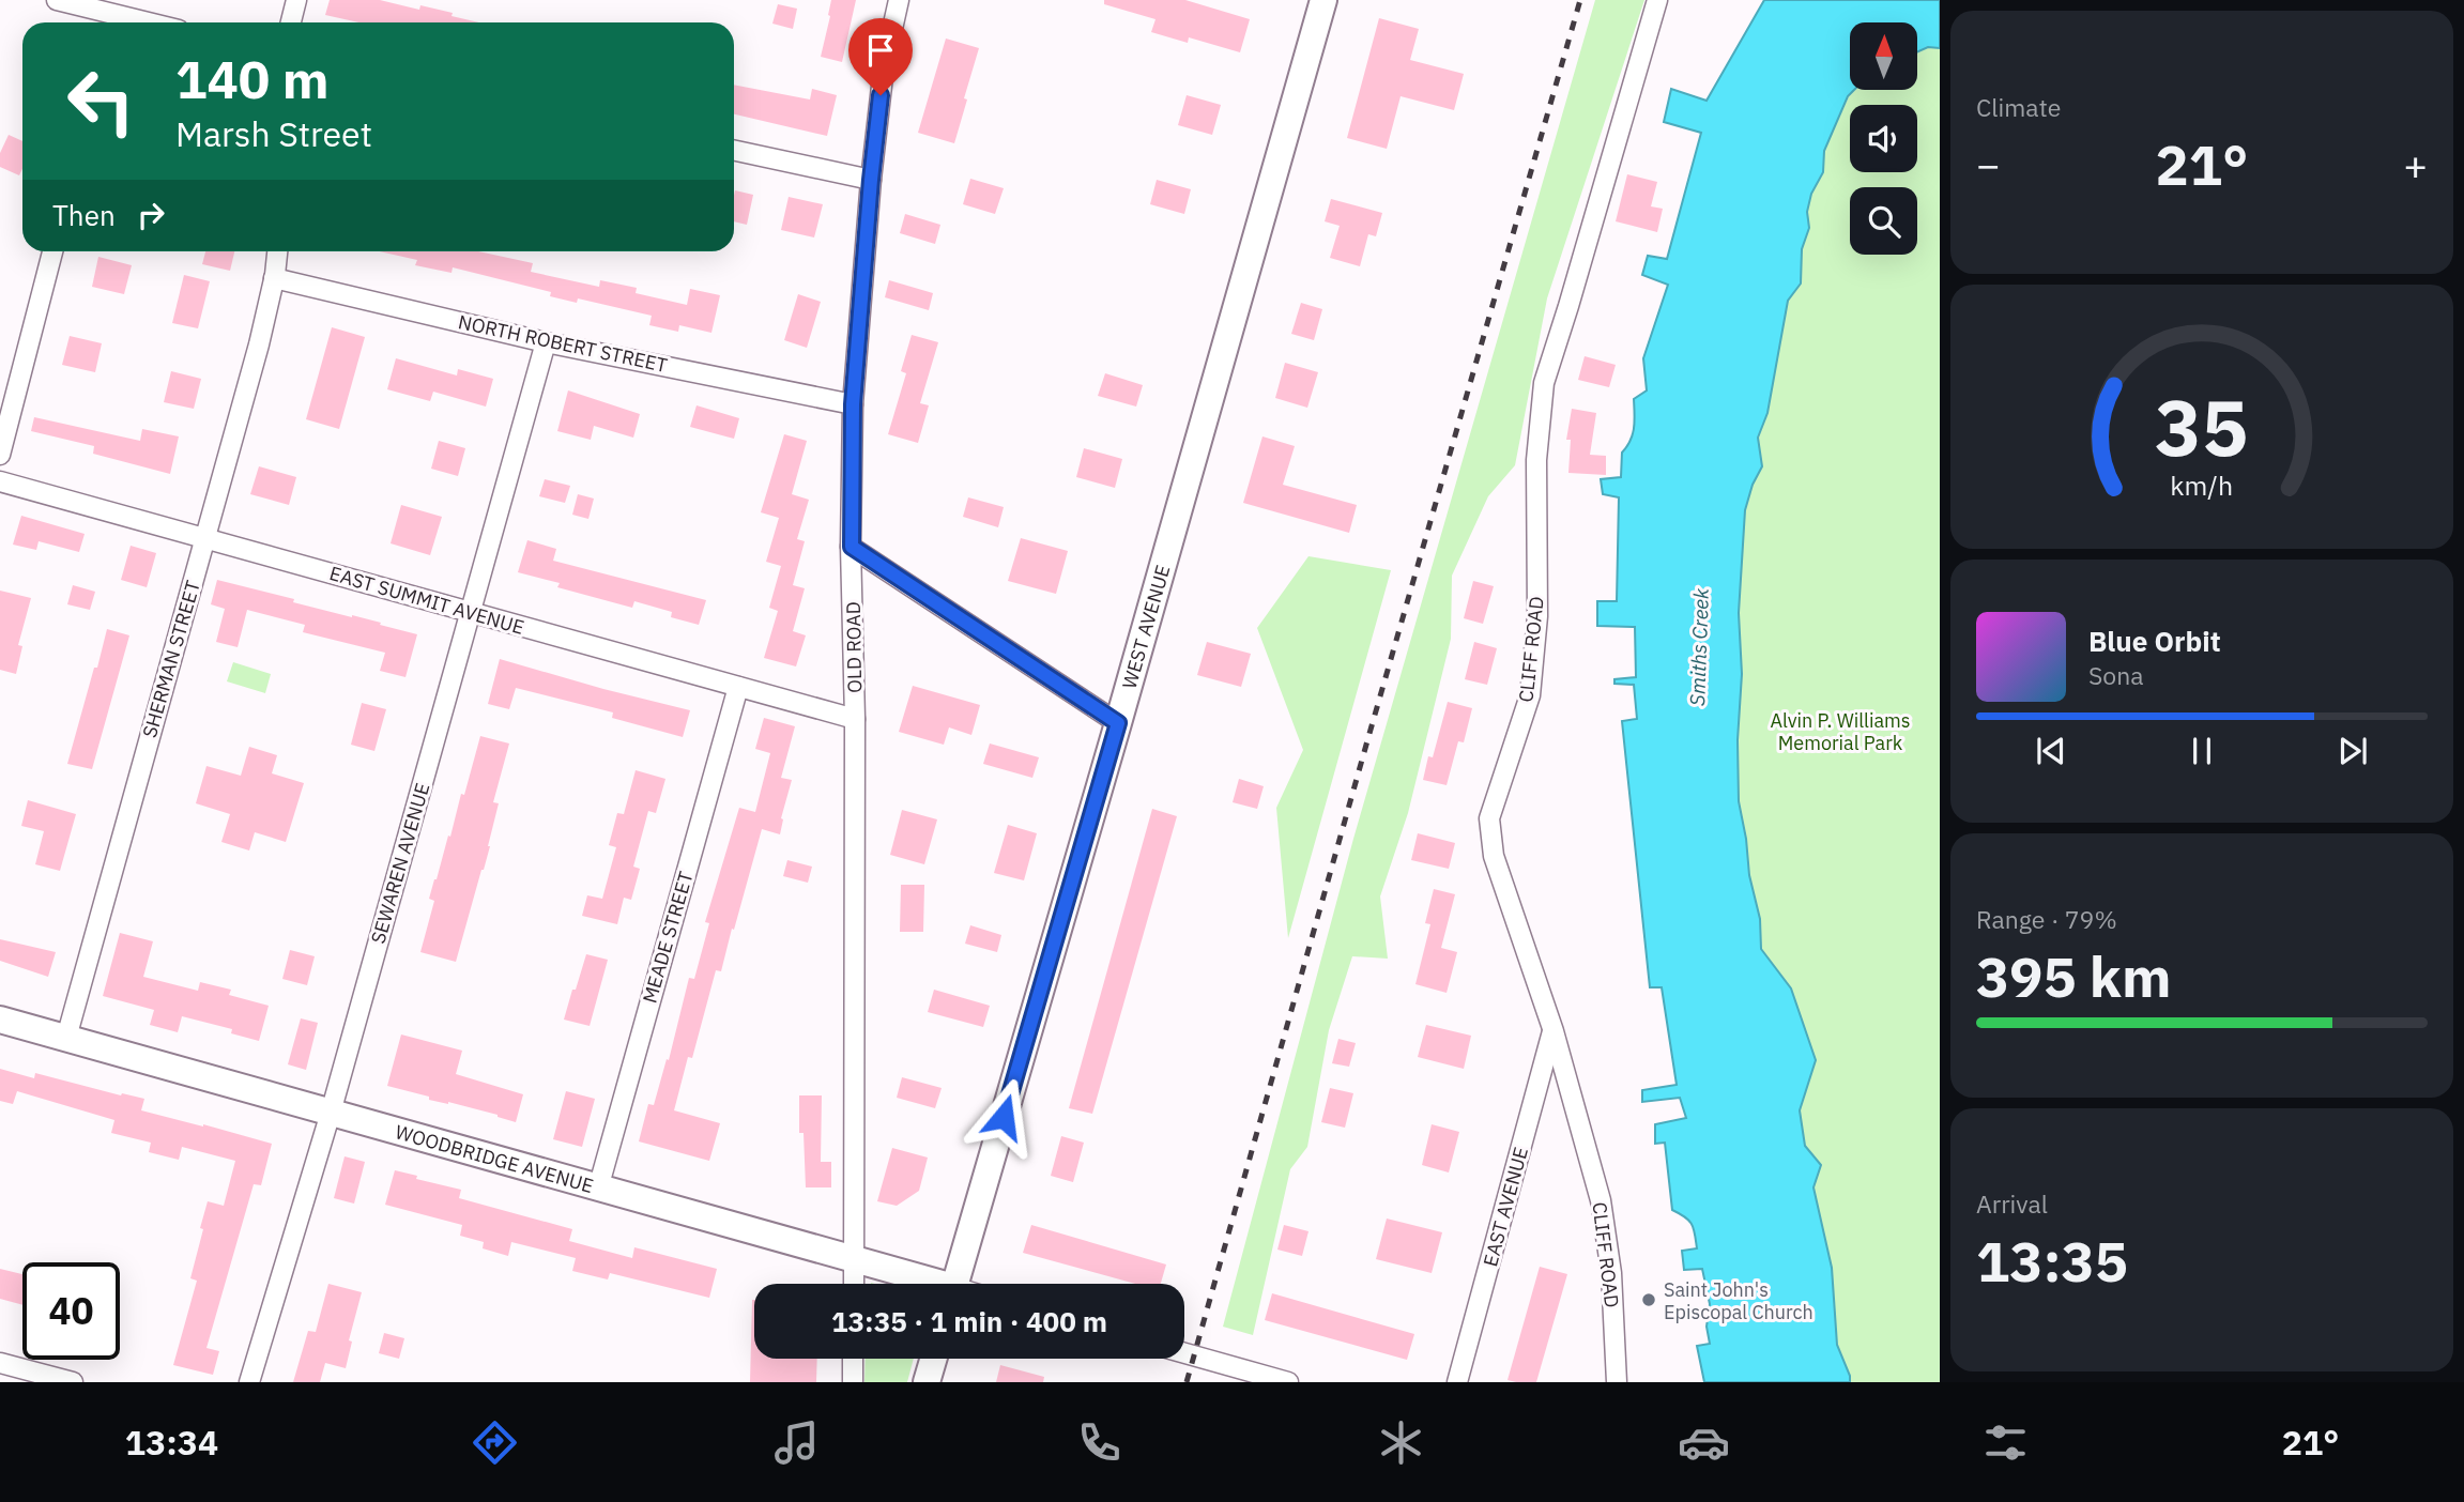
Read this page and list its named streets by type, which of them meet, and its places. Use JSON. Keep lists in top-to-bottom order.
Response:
{
  "streets": {
    "street": [
      "NORTH ROBERT STREET",
      "EAST SUMMIT AVENUE",
      "WEST AVENUE",
      "OLD ROAD",
      "CLIFF ROAD",
      "SHERMAN STREET",
      "SEWAREN AVENUE",
      "MEADE STREET",
      "WOODBRIDGE AVENUE",
      "EAST AVENUE"
    ]
  },
  "crossings": [
    ["NORTH ROBERT STREET", "OLD ROAD"],
    ["NORTH ROBERT STREET", "SHERMAN STREET"],
    ["NORTH ROBERT STREET", "SEWAREN AVENUE"],
    ["EAST SUMMIT AVENUE", "OLD ROAD"],
    ["EAST SUMMIT AVENUE", "SHERMAN STREET"],
    ["EAST SUMMIT AVENUE", "SEWAREN AVENUE"],
    ["EAST SUMMIT AVENUE", "MEADE STREET"],
    ["OLD ROAD", "WOODBRIDGE AVENUE"],
    ["CLIFF ROAD", "EAST AVENUE"],
    ["SHERMAN STREET", "WOODBRIDGE AVENUE"],
    ["SEWAREN AVENUE", "WOODBRIDGE AVENUE"],
    ["MEADE STREET", "WOODBRIDGE AVENUE"]
  ],
  "water": ["Smiths Creek"],
  "parks": ["Alvin P. Williams Memorial Park"],
  "places": ["Saint John's Episcopal Church"],
  "north": "top",
  "page": {
    "tile": [
      "Climate",
      ["Range · 79%", "395 km"],
      ["Arrival", "13:35"]
    ],
    "turn": ["140 m", "Marsh Street"],
    "heat": ["−", "21°", "+"],
    "then": "Then",
    "song": ["Blue Orbit", "Sona"],
    "limit": "40",
    "trip": "13:35 · 1 min · 400 m",
    "tabs": ["13:34", "21°"],
    "gauge": ["35", "km/h"]
  }
}
